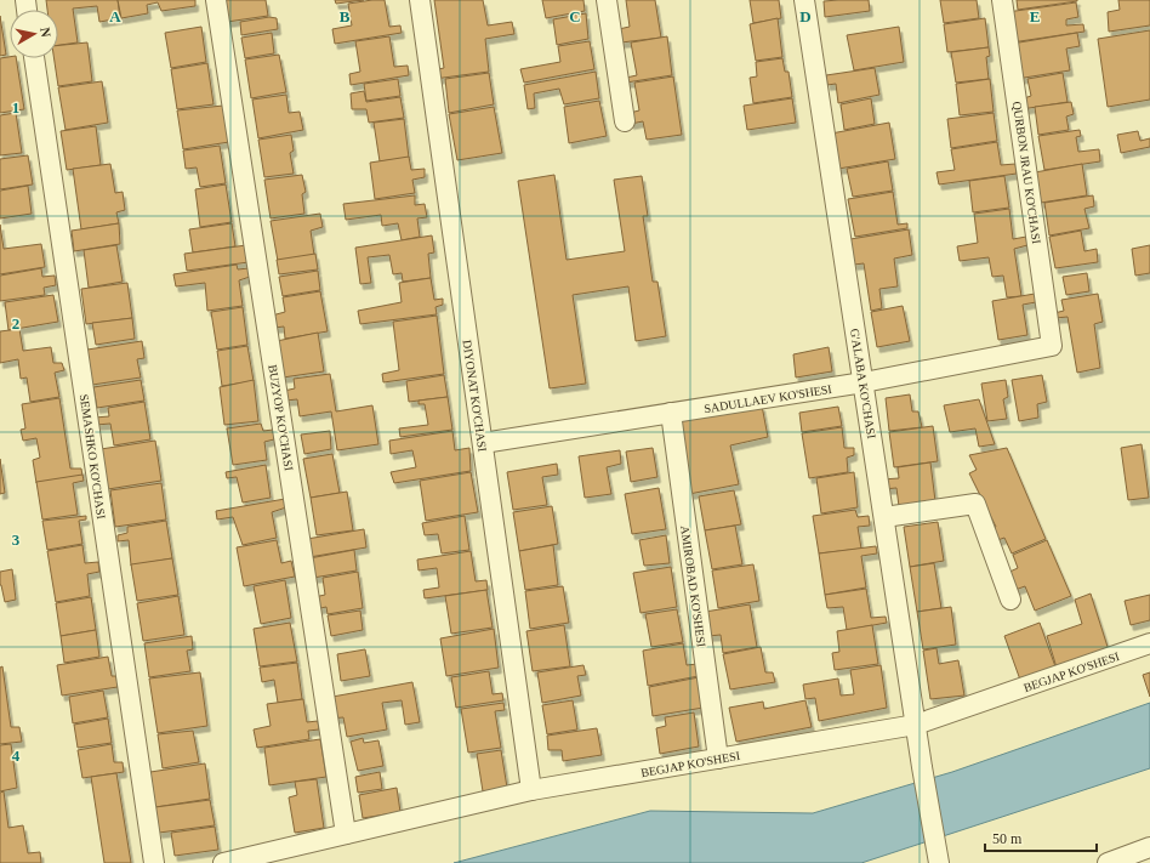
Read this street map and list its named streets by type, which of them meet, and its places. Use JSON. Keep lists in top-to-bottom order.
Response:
{
  "streets": {
    "street": [
      "QURBON JRAU KO'CHASI",
      "G'ALABA KO'CHASI",
      "DIYONAT KO'CHASI",
      "SADULLAEV KO'SHESI",
      "BUZYOP KO'CHASI",
      "SEMASHKO KO'CHASI",
      "AMIROBAD KO'SHESI",
      "BEGJAP KO'SHESI"
    ]
  },
  "crossings": [
    ["QURBON JRAU KO'CHASI", "SADULLAEV KO'SHESI"],
    ["G'ALABA KO'CHASI", "SADULLAEV KO'SHESI"],
    ["G'ALABA KO'CHASI", "BEGJAP KO'SHESI"],
    ["DIYONAT KO'CHASI", "SADULLAEV KO'SHESI"],
    ["DIYONAT KO'CHASI", "BEGJAP KO'SHESI"],
    ["SADULLAEV KO'SHESI", "AMIROBAD KO'SHESI"],
    ["BUZYOP KO'CHASI", "BEGJAP KO'SHESI"],
    ["AMIROBAD KO'SHESI", "BEGJAP KO'SHESI"]
  ],
  "scale_bar": "50 m",
  "north": "right",
  "grid": {
    "columns": [
      "A",
      "B",
      "C",
      "D",
      "E"
    ],
    "rows": [
      "1",
      "2",
      "3",
      "4"
    ]
  }
}
